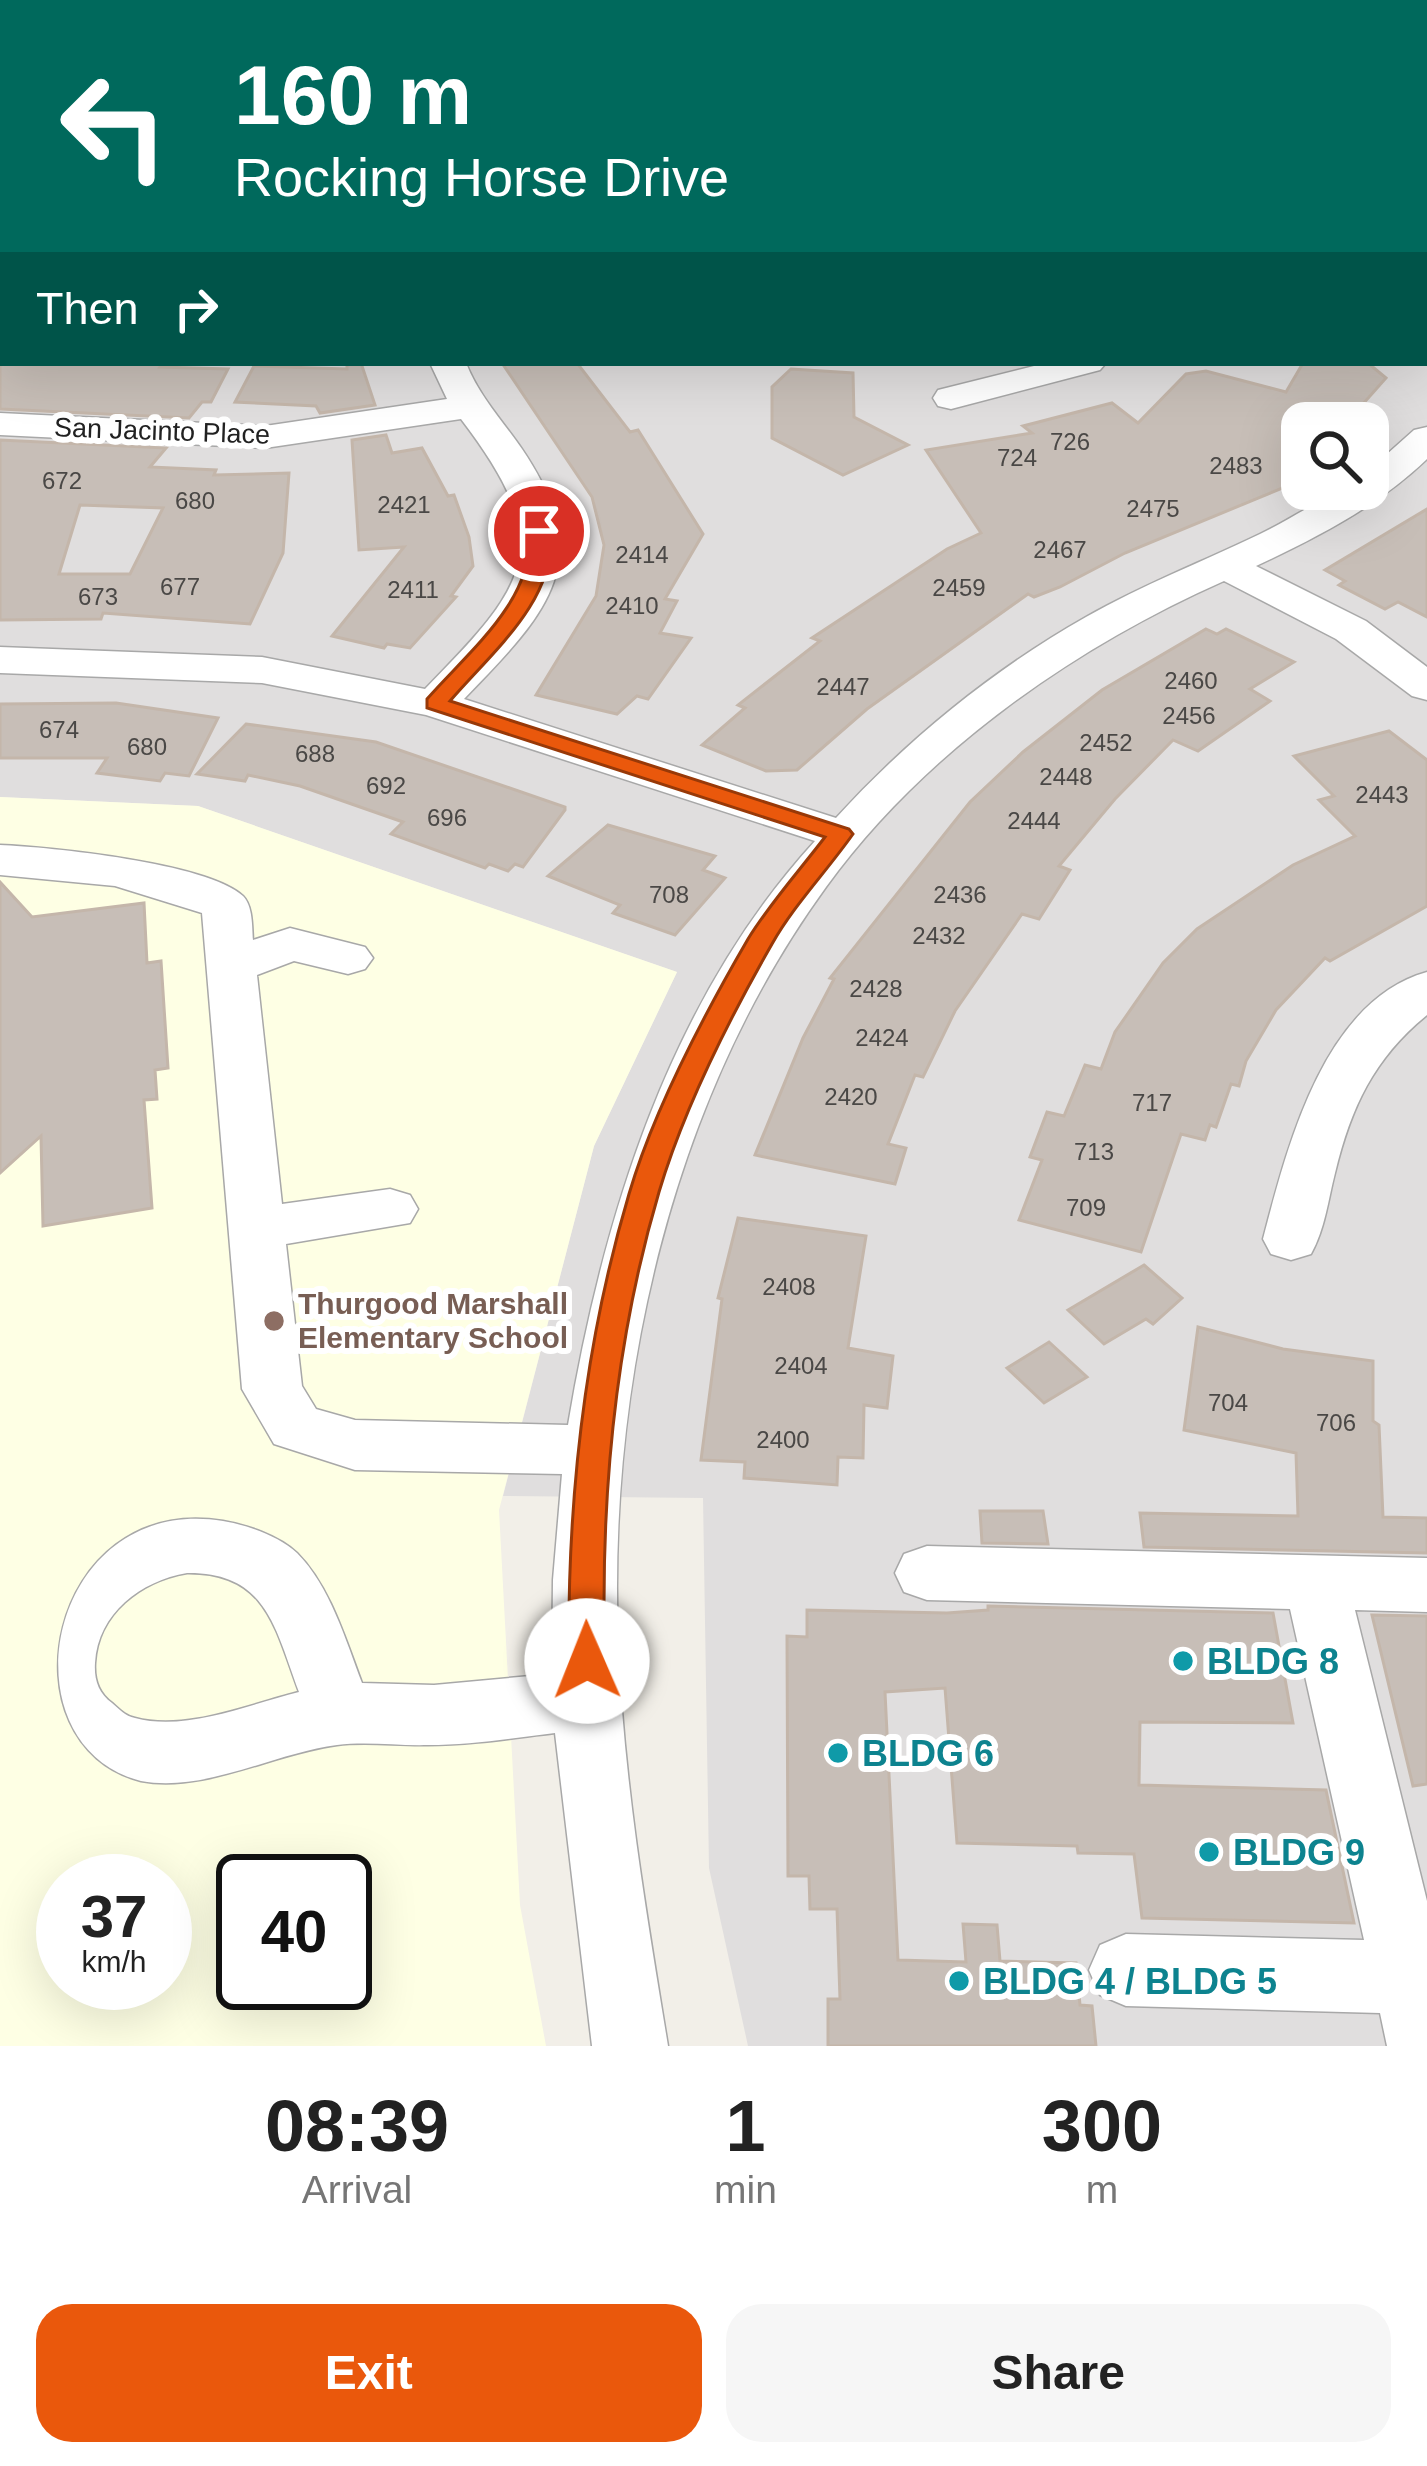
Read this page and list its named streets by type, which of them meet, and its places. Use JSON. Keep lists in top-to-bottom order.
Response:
{
  "streets": {
    "street": ["San Jacinto Place"]
  },
  "places": [
    "Thurgood Marshall Elementary School",
    "BLDG 8",
    "BLDG 6",
    "BLDG 9",
    "BLDG 4 / BLDG 5"
  ],
  "house_numbers": [
    "726",
    "724",
    "2483",
    "672",
    "680",
    "2421",
    "2475",
    "2467",
    "2414",
    "677",
    "2459",
    "2411",
    "673",
    "2410",
    "2460",
    "2447",
    "2456",
    "674",
    "2452",
    "680",
    "688",
    "2448",
    "692",
    "2443",
    "696",
    "2444",
    "708",
    "2436",
    "2432",
    "2428",
    "2424",
    "2420",
    "717",
    "713",
    "709",
    "2408",
    "2404",
    "704",
    "706",
    "2400"
  ],
  "page": {
    "turn": ["160 m", "Rocking Horse Drive"],
    "then": "Then",
    "speed": "37 km/h",
    "limit": "40",
    "eta": [
      "08:39",
      "Arrival",
      "1",
      "min",
      "300",
      "m"
    ],
    "buttons": ["Exit", "Share"]
  }
}
